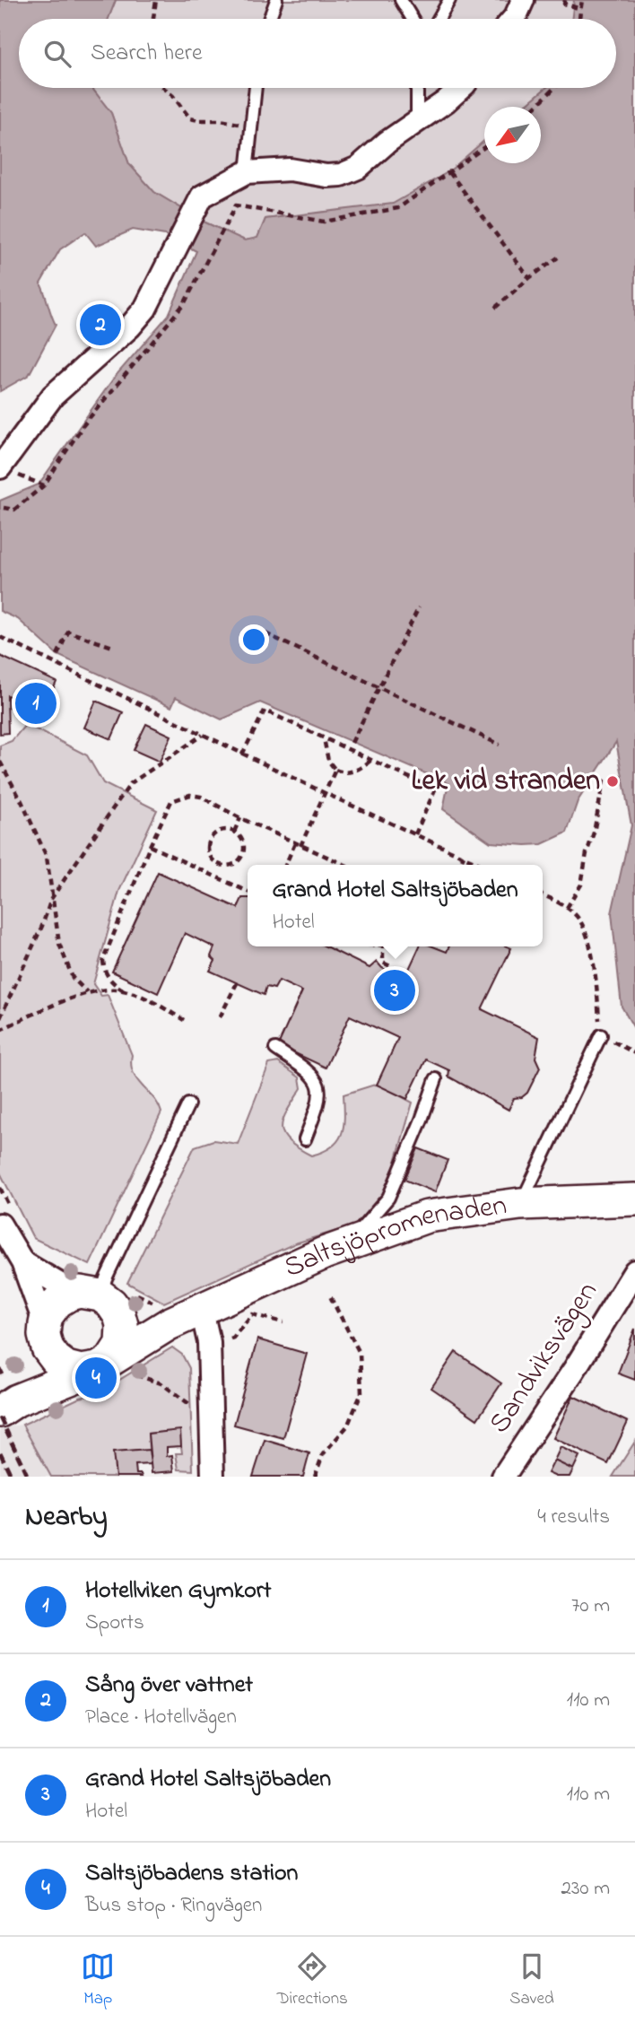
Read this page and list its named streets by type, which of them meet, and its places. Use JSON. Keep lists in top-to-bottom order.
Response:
{
  "streets": {
    "street": ["Saltsjöpromenaden", "Sandviksvägen"]
  },
  "places": ["Lek vid stranden"],
  "north": "bottom left",
  "page": {
    "search": "Search here",
    "pins": [
      "2",
      "1",
      "3",
      "4"
    ],
    "popup": ["Grand Hotel Saltsjöbaden", "Hotel"],
    "heading": ["Nearby", "4 results"],
    "list": [
      {
        "mark": "1",
        "name": "Hotellviken Gymkort",
        "note": "Sports",
        "value": "70 m"
      },
      {
        "mark": "2",
        "name": "Sång över vattnet",
        "note": "Place · Hotellvägen",
        "value": "110 m"
      },
      {
        "mark": "3",
        "name": "Grand Hotel Saltsjöbaden",
        "note": "Hotel",
        "value": "110 m"
      },
      {
        "mark": "4",
        "name": "Saltsjöbadens station",
        "note": "Bus stop · Ringvägen",
        "value": "230 m"
      }
    ],
    "nav": ["Map", "Directions", "Saved"]
  }
}
